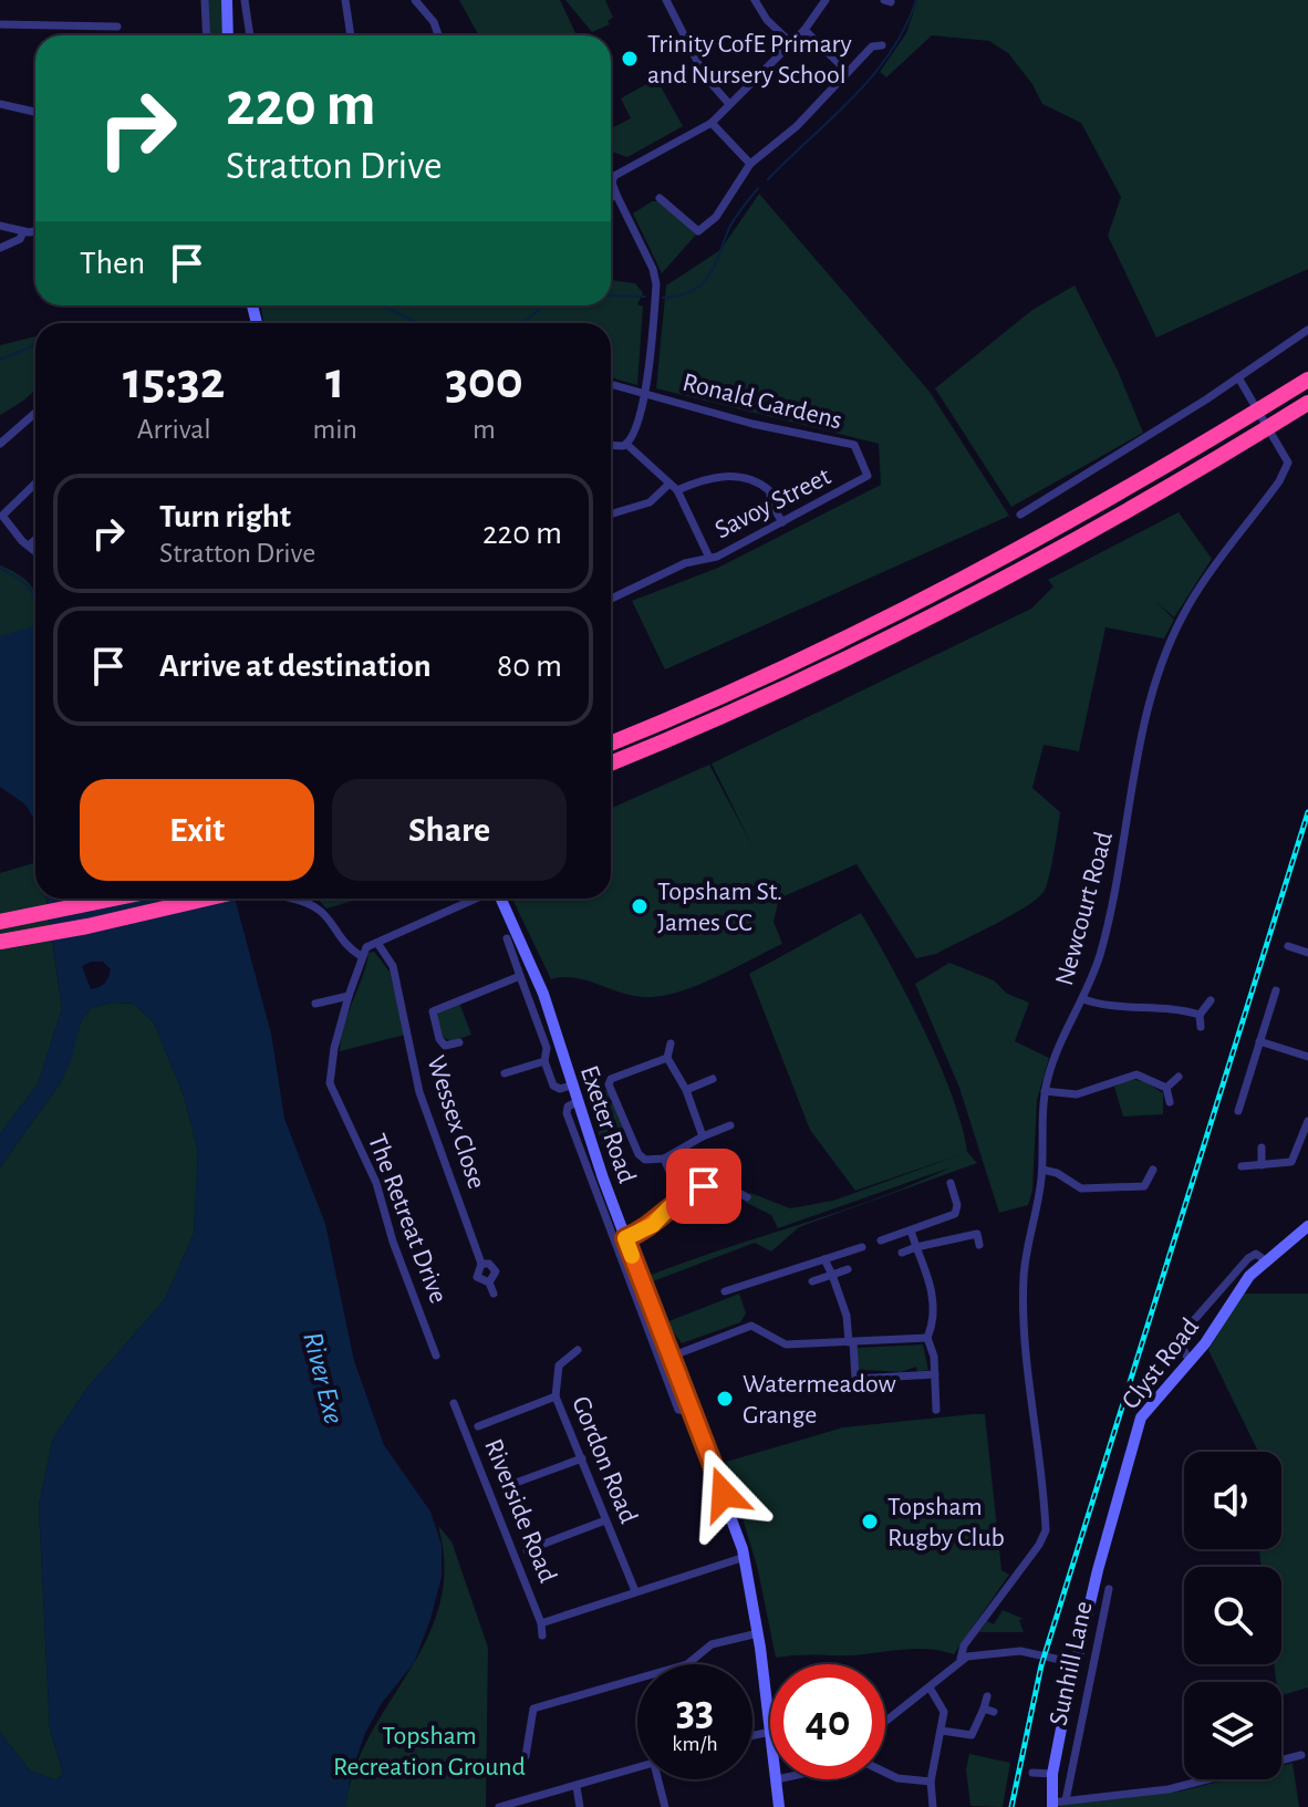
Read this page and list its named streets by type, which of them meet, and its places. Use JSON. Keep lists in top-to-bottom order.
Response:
{
  "streets": {
    "street": [
      "Ronald Gardens",
      "Savoy Street",
      "Newcourt Road",
      "Wessex Close",
      "Exeter Road",
      "The Retreat Drive",
      "Clyst Road",
      "Gordon Road",
      "Riverside Road",
      "Sunhill Lane"
    ]
  },
  "crossings": [
    ["Ronald Gardens", "Savoy Street"]
  ],
  "water": ["River Exe"],
  "parks": ["Topsham Recreation Ground"],
  "places": [
    "Trinity CofE Primary and Nursery School",
    "Topsham St. James CC",
    "Watermeadow Grange",
    "Topsham Rugby Club"
  ],
  "page": {
    "turn": ["220 m", "Stratton Drive"],
    "then": "Then",
    "eta": [
      "15:32",
      "Arrival",
      "1",
      "min",
      "300",
      "m"
    ],
    "list": [
      {
        "name": "Turn right",
        "note": "Stratton Drive",
        "value": "220 m"
      },
      {
        "name": "Arrive at destination",
        "value": "80 m"
      }
    ],
    "buttons": ["Exit", "Share"],
    "speed": "33 km/h",
    "limit": "40"
  }
}
